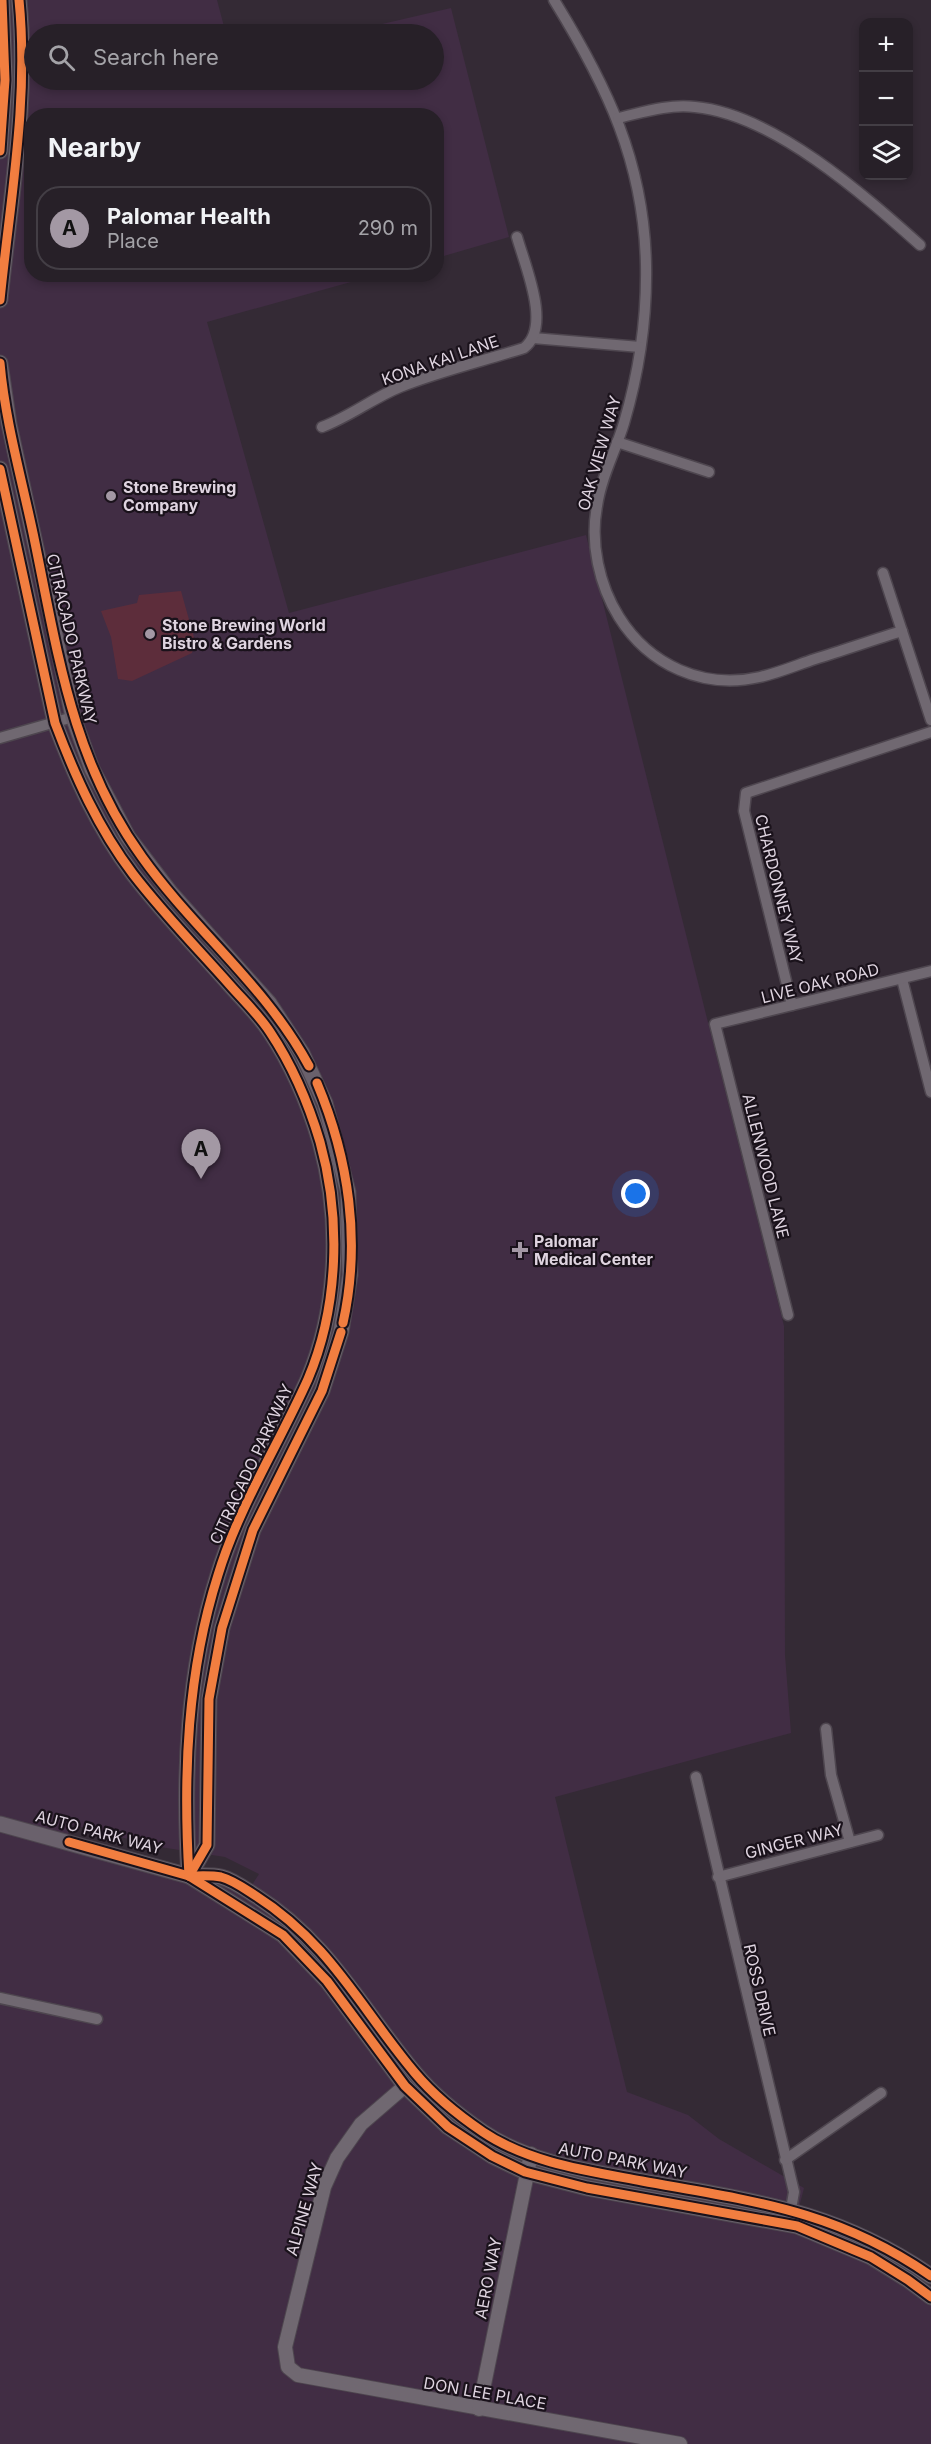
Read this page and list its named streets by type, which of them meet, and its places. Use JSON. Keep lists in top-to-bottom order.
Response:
{
  "streets": {
    "main road": ["CITRACADO PARKWAY", "AUTO PARK WAY"],
    "street": [
      "KONA KAI LANE",
      "OAK VIEW WAY",
      "CHARDONNEY WAY",
      "LIVE OAK ROAD",
      "ALLENWOOD LANE",
      "GINGER WAY",
      "ROSS DRIVE",
      "ALPINE WAY",
      "AERO WAY",
      "DON LEE PLACE"
    ]
  },
  "crossings": [
    ["CITRACADO PARKWAY", "AUTO PARK WAY"],
    ["CHARDONNEY WAY", "LIVE OAK ROAD"],
    ["LIVE OAK ROAD", "ALLENWOOD LANE"],
    ["AUTO PARK WAY", "ROSS DRIVE"],
    ["AUTO PARK WAY", "ALPINE WAY"],
    ["AUTO PARK WAY", "AERO WAY"],
    ["GINGER WAY", "ROSS DRIVE"],
    ["ALPINE WAY", "DON LEE PLACE"],
    ["AERO WAY", "DON LEE PLACE"]
  ],
  "places": {
    "other": ["Stone Brewing Company", "Stone Brewing World Bistro & Gardens"],
    "health": ["Palomar Medical Center"]
  },
  "page": {
    "map_buttons": ["+", "−"],
    "search": "Search here",
    "heading": "Nearby",
    "list": [
      {
        "mark": "A",
        "name": "Palomar Health",
        "note": "Place",
        "value": "290 m"
      }
    ],
    "pins": "A"
  }
}
